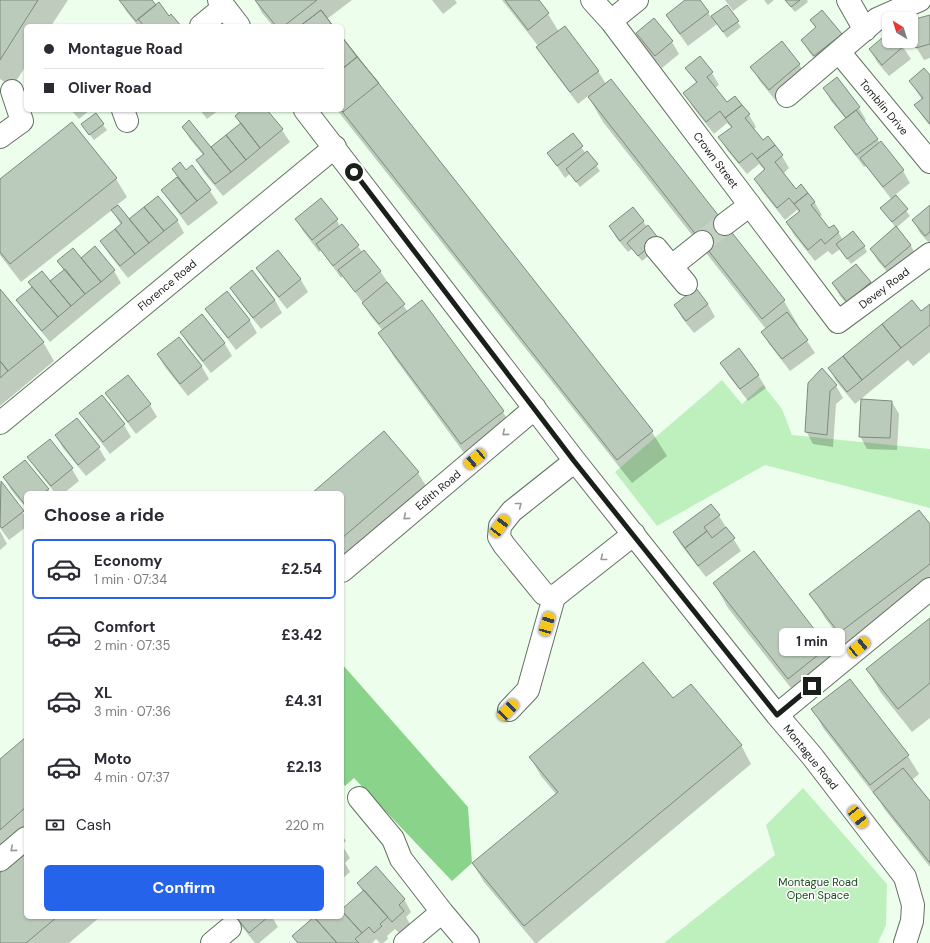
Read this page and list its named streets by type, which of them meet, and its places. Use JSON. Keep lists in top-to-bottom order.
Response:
{
  "streets": {
    "street": [
      "Tomblin Drive",
      "Crown Street",
      "Florence Road",
      "Devey Road",
      "Edith Road",
      "Montague Road"
    ]
  },
  "crossings": [
    ["Crown Street", "Devey Road"],
    ["Florence Road", "Montague Road"],
    ["Edith Road", "Montague Road"]
  ],
  "parks": ["Montague Road Open Space"],
  "north": "top left",
  "page": {
    "banner": ["Montague Road", "Oliver Road"],
    "heading": "Choose a ride",
    "list": [
      {
        "name": "Economy",
        "note": "1 min · 07:34",
        "value": "£2.54"
      },
      {
        "name": "Comfort",
        "note": "2 min · 07:35",
        "value": "£3.42"
      },
      {
        "name": "XL",
        "note": "3 min · 07:36",
        "value": "£4.31"
      },
      {
        "name": "Moto",
        "note": "4 min · 07:37",
        "value": "£2.13"
      }
    ],
    "bubble": "1 min",
    "pay": ["Cash", "220 m"],
    "buttons": "Confirm"
  }
}
